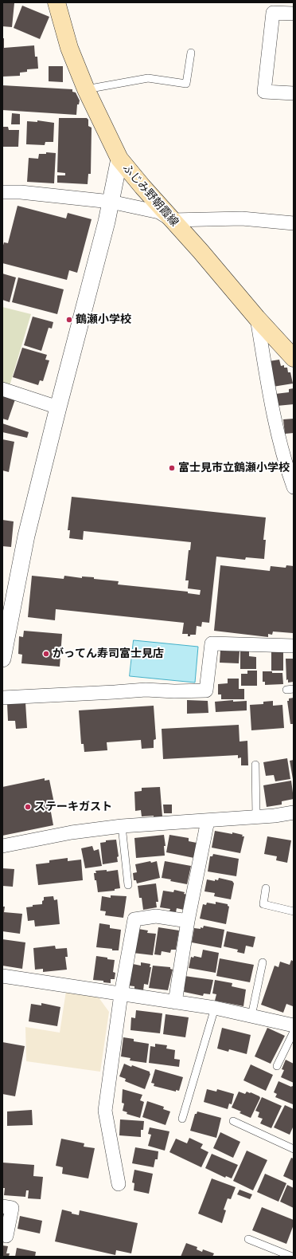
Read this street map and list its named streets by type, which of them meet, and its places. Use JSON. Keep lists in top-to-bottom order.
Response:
{
  "streets": {
    "main road": ["ふじみ野朝霞線"]
  },
  "places": [
    "鶴瀬小学校",
    "富士見市立鶴瀬小学校",
    "がってん寿司富士見店",
    "ステーキガスト"
  ]
}
